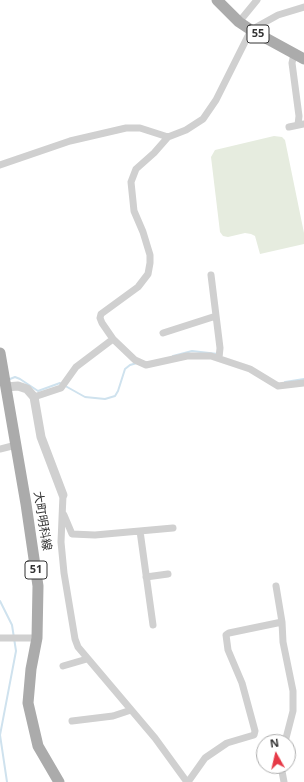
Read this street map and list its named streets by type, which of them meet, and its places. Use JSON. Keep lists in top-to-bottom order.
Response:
{
  "streets": {
    "main road": ["55", "大町明科線", "51"]
  },
  "north": "top"
}
